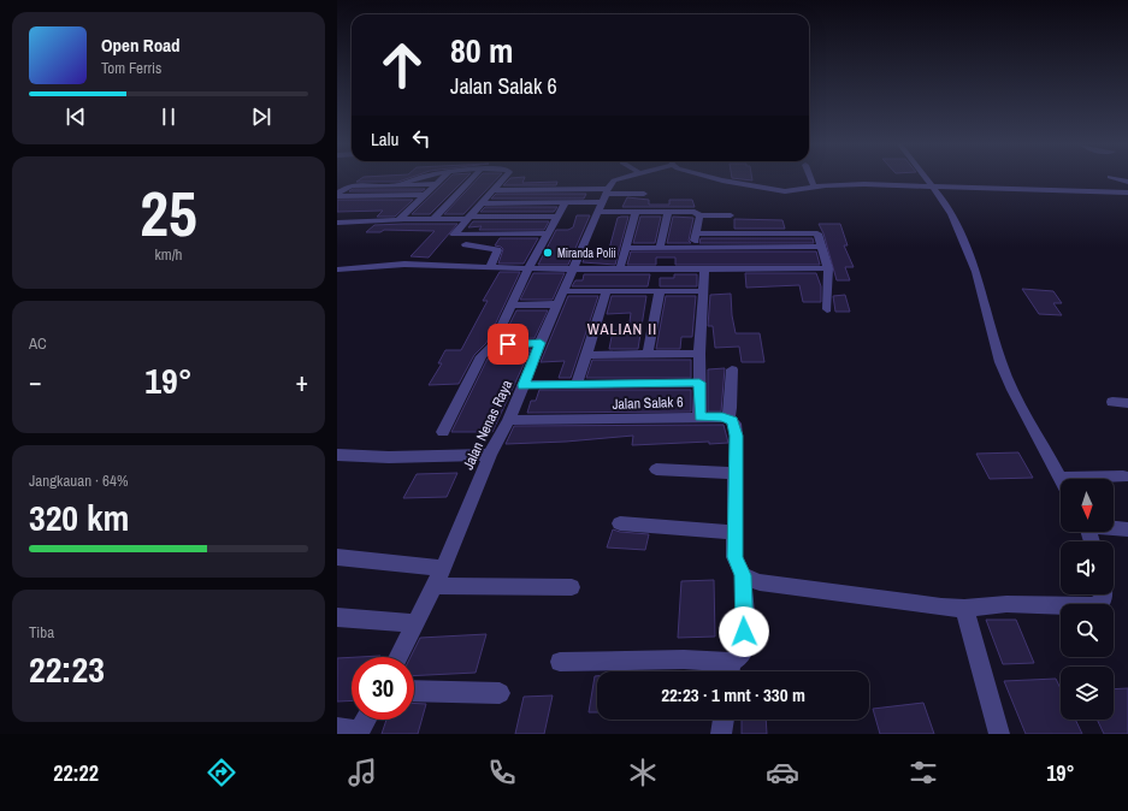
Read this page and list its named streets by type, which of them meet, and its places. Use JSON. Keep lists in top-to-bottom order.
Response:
{
  "streets": {
    "street": ["Jalan Salak 6", "Jalan Nenas Raya"]
  },
  "crossings": [
    ["Jalan Salak 6", "Jalan Nenas Raya"]
  ],
  "districts": ["WALIAN II"],
  "places": ["Miranda Polii"],
  "north": "bottom",
  "page": {
    "turn": ["80 m", "Jalan Salak 6"],
    "song": ["Open Road", "Tom Ferris"],
    "then": "Lalu",
    "tile": [
      ["25", "km/h"],
      "AC",
      ["Jangkauan · 64%", "320 km"],
      ["Tiba", "22:23"]
    ],
    "heat": ["−", "19°", "+"],
    "limit": "30",
    "trip": "22:23 · 1 mnt · 330 m",
    "tabs": ["22:22", "19°"]
  }
}
